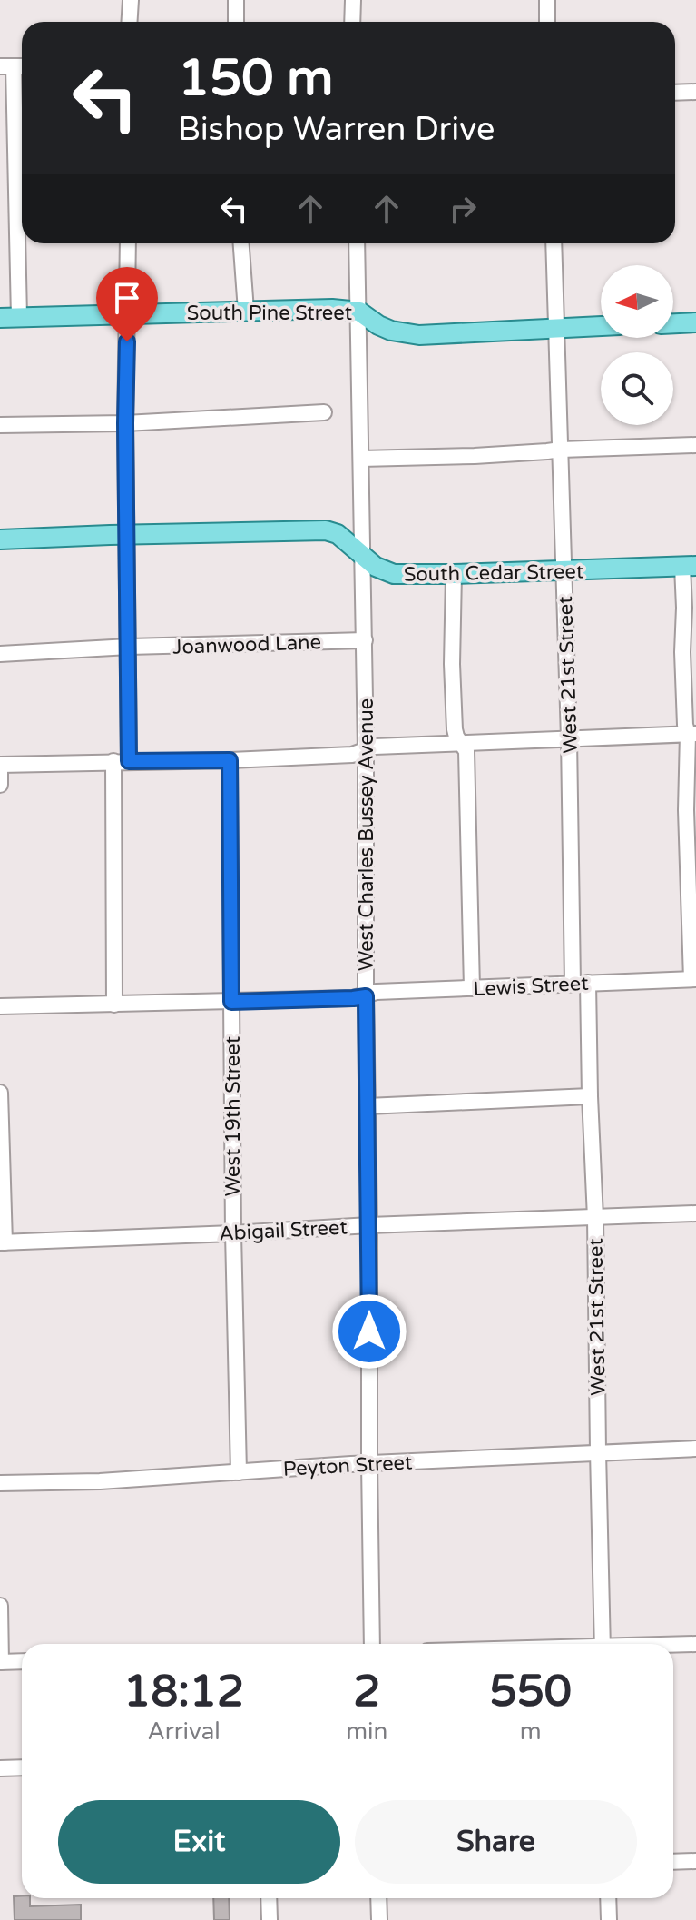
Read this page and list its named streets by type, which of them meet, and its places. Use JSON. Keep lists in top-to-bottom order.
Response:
{
  "streets": {
    "main road": ["South Pine Street", "South Cedar Street"],
    "street": [
      "Joanwood Lane",
      "West 21st Street",
      "West Charles Bussey Avenue",
      "Lewis Street",
      "West 19th Street",
      "Abigail Street",
      "Peyton Street"
    ]
  },
  "crossings": [
    ["South Pine Street", "West 21st Street"],
    ["South Pine Street", "West Charles Bussey Avenue"],
    ["South Cedar Street", "West 21st Street"],
    ["South Cedar Street", "West Charles Bussey Avenue"],
    ["Joanwood Lane", "West Charles Bussey Avenue"],
    ["West 21st Street", "Lewis Street"],
    ["West 21st Street", "Abigail Street"],
    ["West 21st Street", "Peyton Street"],
    ["West Charles Bussey Avenue", "Lewis Street"],
    ["West Charles Bussey Avenue", "Abigail Street"],
    ["West Charles Bussey Avenue", "Peyton Street"],
    ["Lewis Street", "West 19th Street"],
    ["West 19th Street", "Abigail Street"],
    ["West 19th Street", "Peyton Street"]
  ],
  "north": "left",
  "page": {
    "turn": ["150 m", "Bishop Warren Drive"],
    "eta": [
      "18:12",
      "Arrival",
      "2",
      "min",
      "550",
      "m"
    ],
    "buttons": ["Exit", "Share"]
  }
}
